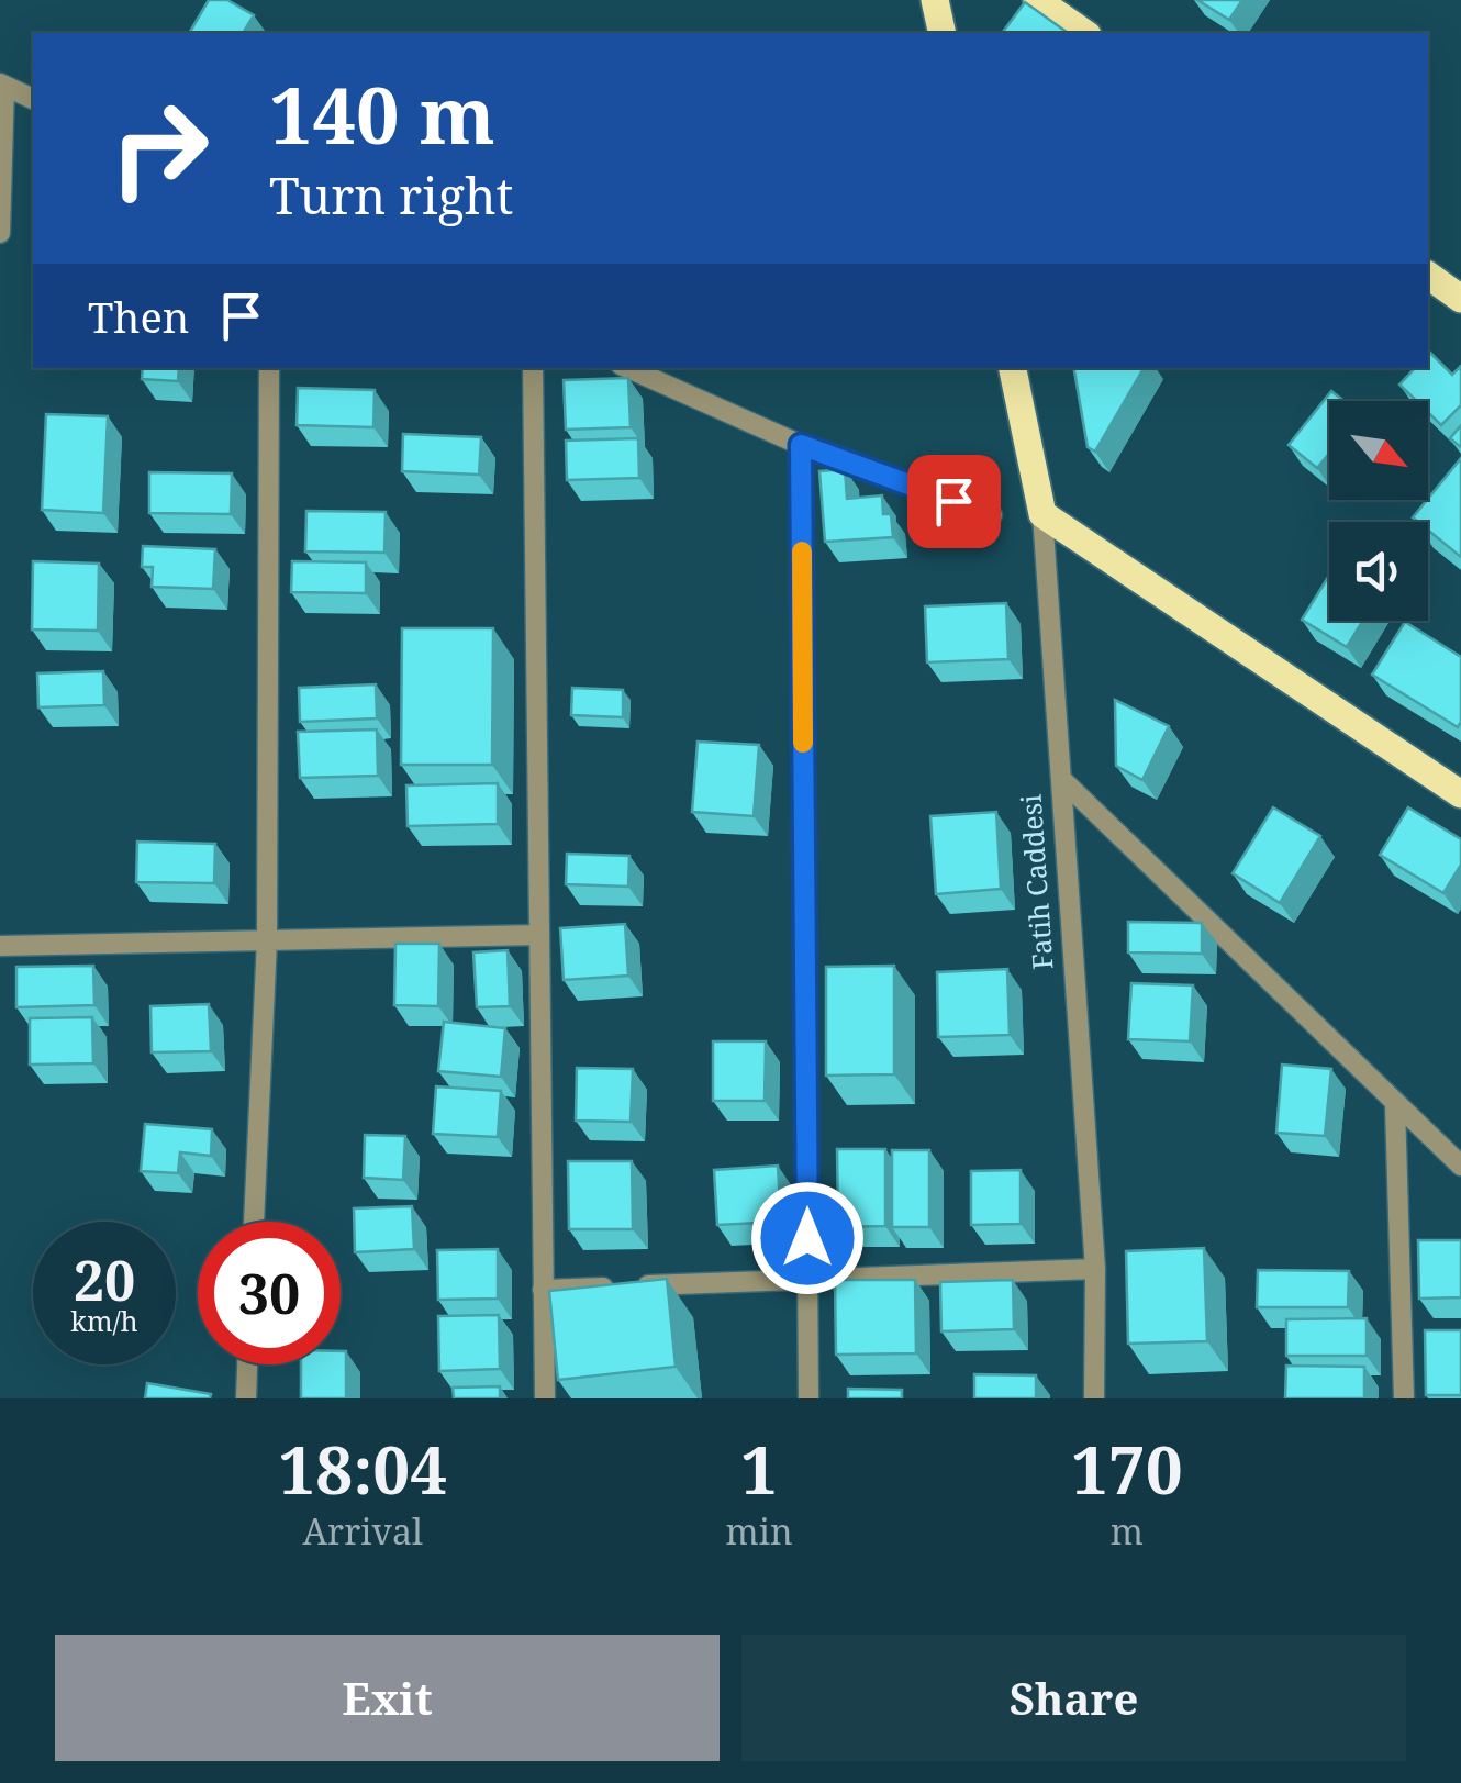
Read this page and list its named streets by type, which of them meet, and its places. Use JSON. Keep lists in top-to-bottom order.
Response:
{
  "streets": {
    "main road": ["Fatih Caddesi"]
  },
  "north": "bottom right",
  "page": {
    "turn": ["140 m", "Turn right"],
    "then": "Then",
    "speed": "20 km/h",
    "limit": "30",
    "eta": [
      "18:04",
      "Arrival",
      "1",
      "min",
      "170",
      "m"
    ],
    "buttons": ["Exit", "Share"]
  }
}
